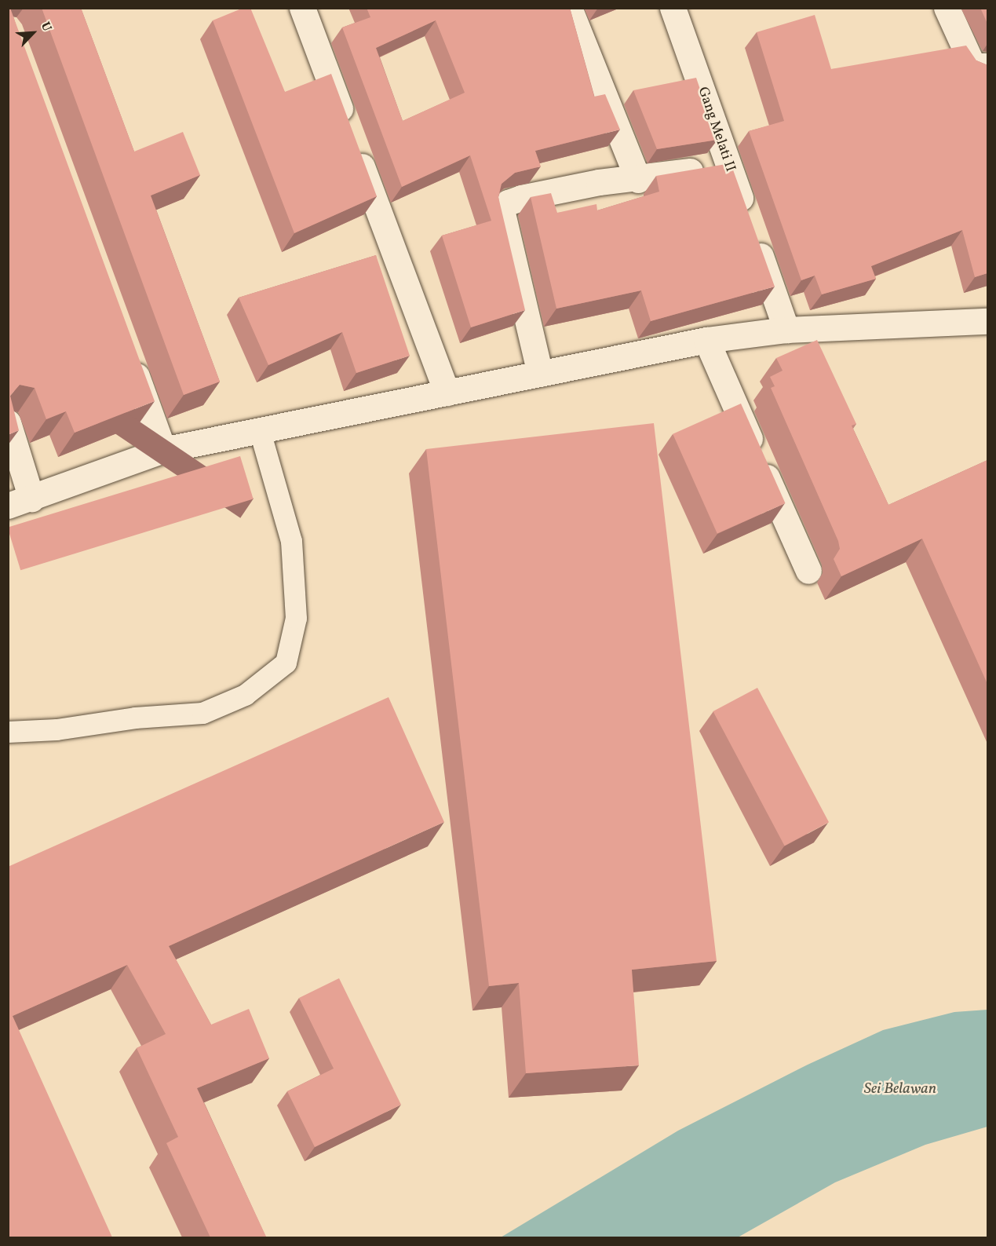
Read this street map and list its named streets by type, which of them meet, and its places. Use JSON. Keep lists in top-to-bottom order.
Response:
{
  "streets": {
    "street": ["Gang Melati II"]
  },
  "water": ["Sei Belawan"],
  "north": "top right"
}
